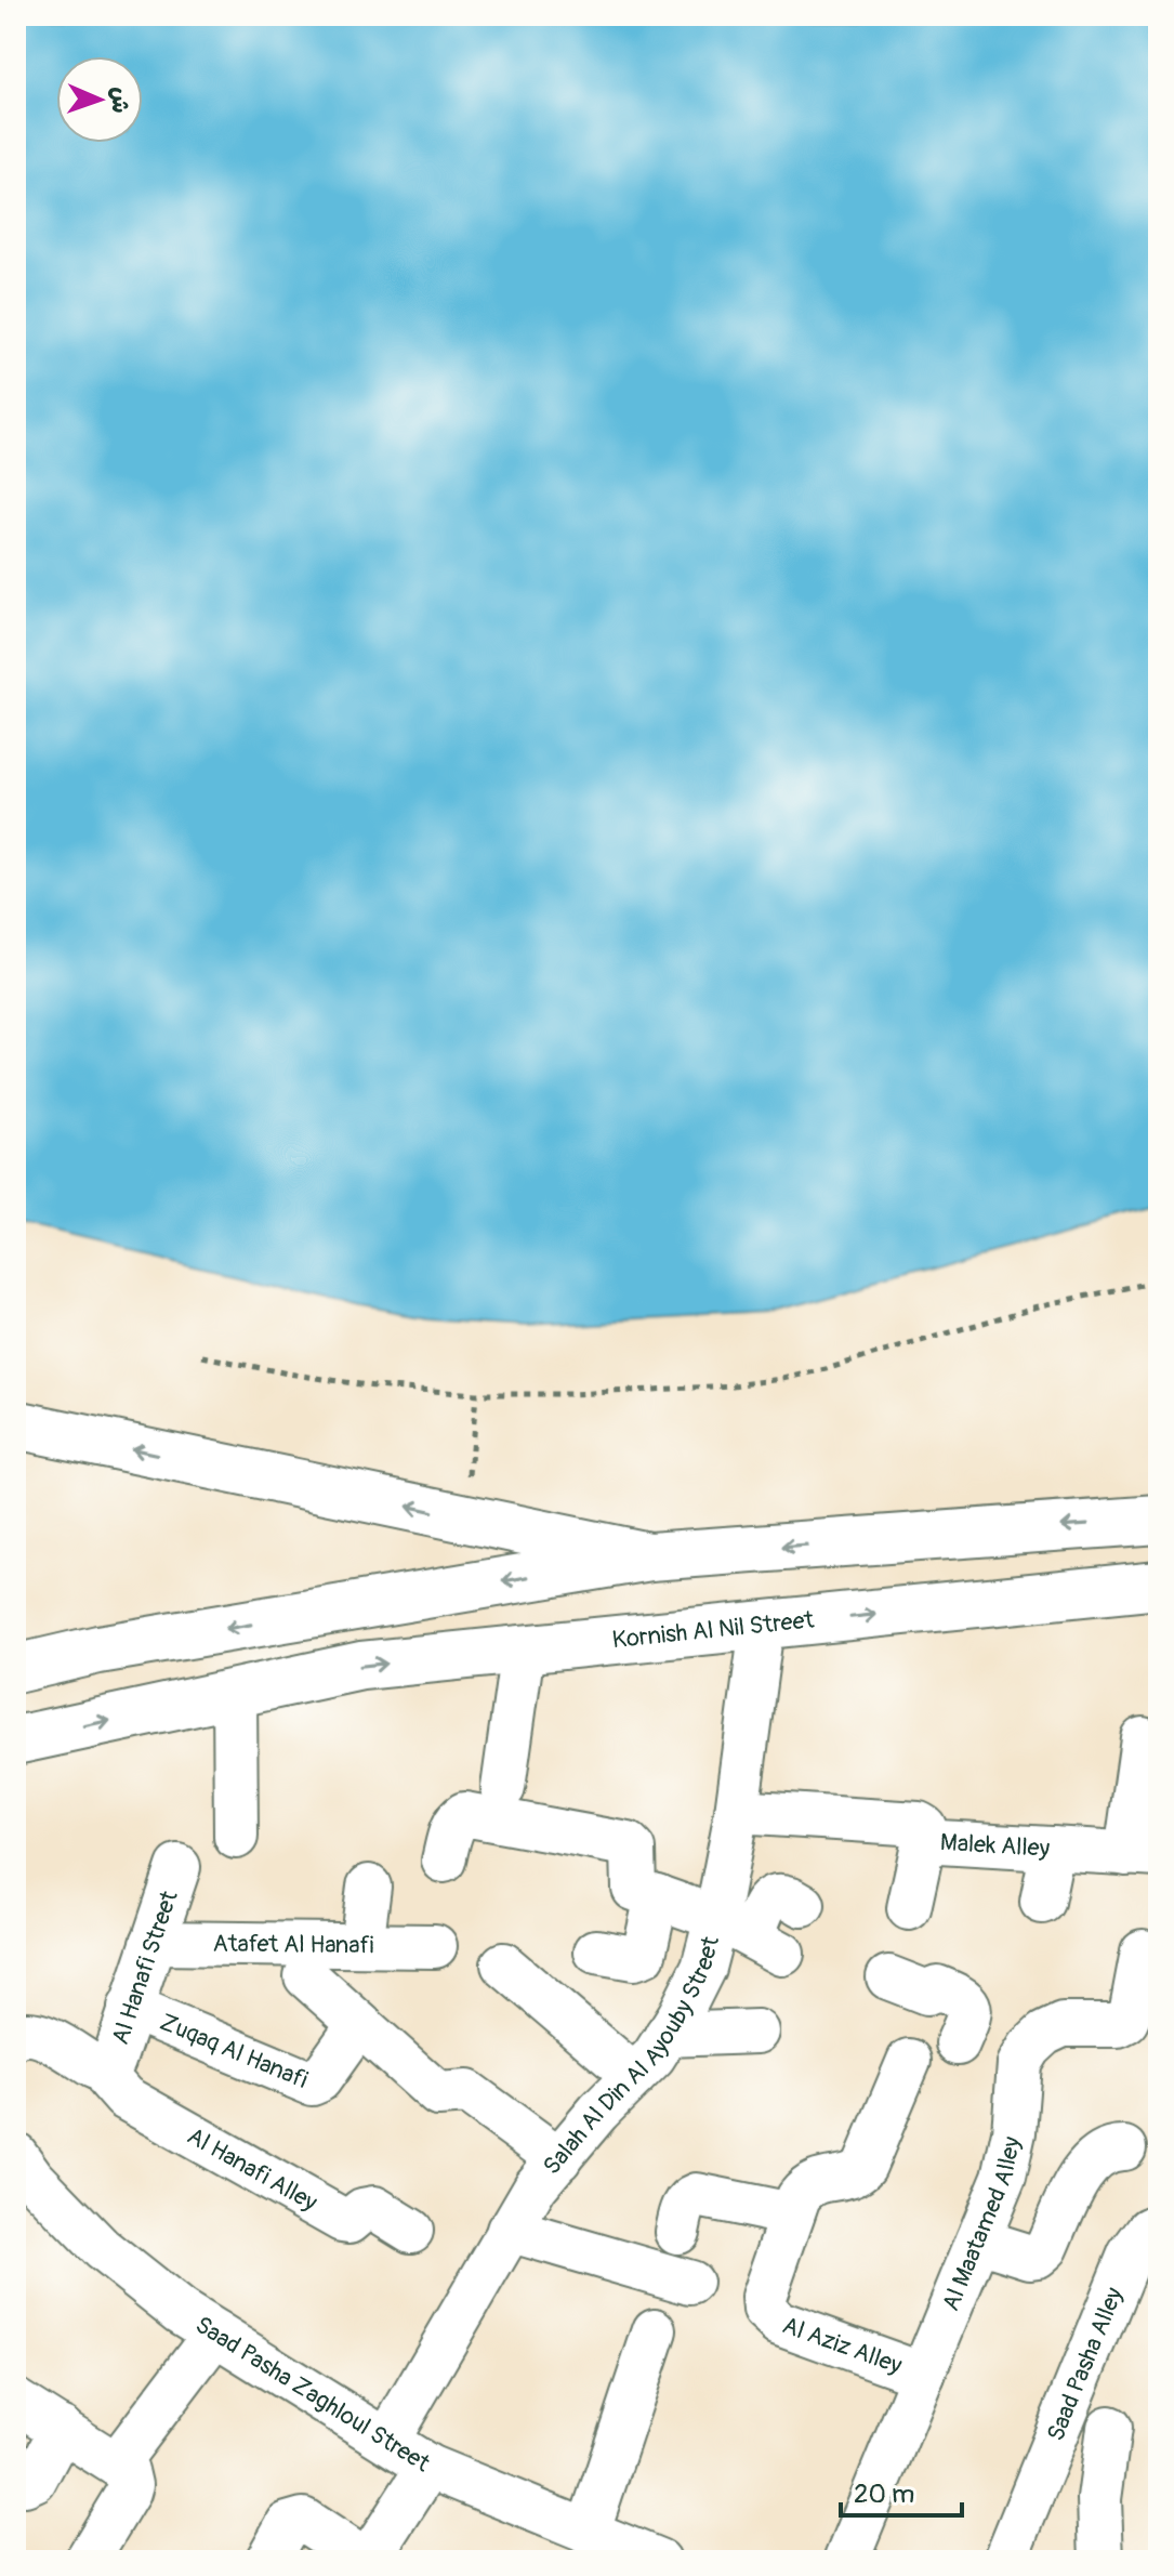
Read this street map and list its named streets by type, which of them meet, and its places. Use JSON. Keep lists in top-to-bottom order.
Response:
{
  "streets": {
    "main road": ["Kornish Al Nil Street"],
    "street": [
      "Malek Alley",
      "Atafet Al Hanafi",
      "Al Hanafi Street",
      "Zuqaq Al Hanafi",
      "Salah Al Din Al Ayouby Street",
      "Al Hanafi Alley",
      "Al Maatamed Alley",
      "Al Aziz Alley",
      "Saad Pasha Alley",
      "Saad Pasha Zaghloul Street"
    ]
  },
  "crossings": [
    ["Kornish Al Nil Street", "Salah Al Din Al Ayouby Street"],
    ["Malek Alley", "Salah Al Din Al Ayouby Street"],
    ["Atafet Al Hanafi", "Al Hanafi Street"],
    ["Al Hanafi Street", "Zuqaq Al Hanafi"],
    ["Al Hanafi Street", "Al Hanafi Alley"],
    ["Salah Al Din Al Ayouby Street", "Saad Pasha Zaghloul Street"],
    ["Al Maatamed Alley", "Al Aziz Alley"]
  ],
  "scale_bar": "20 m",
  "north": "right"
}
